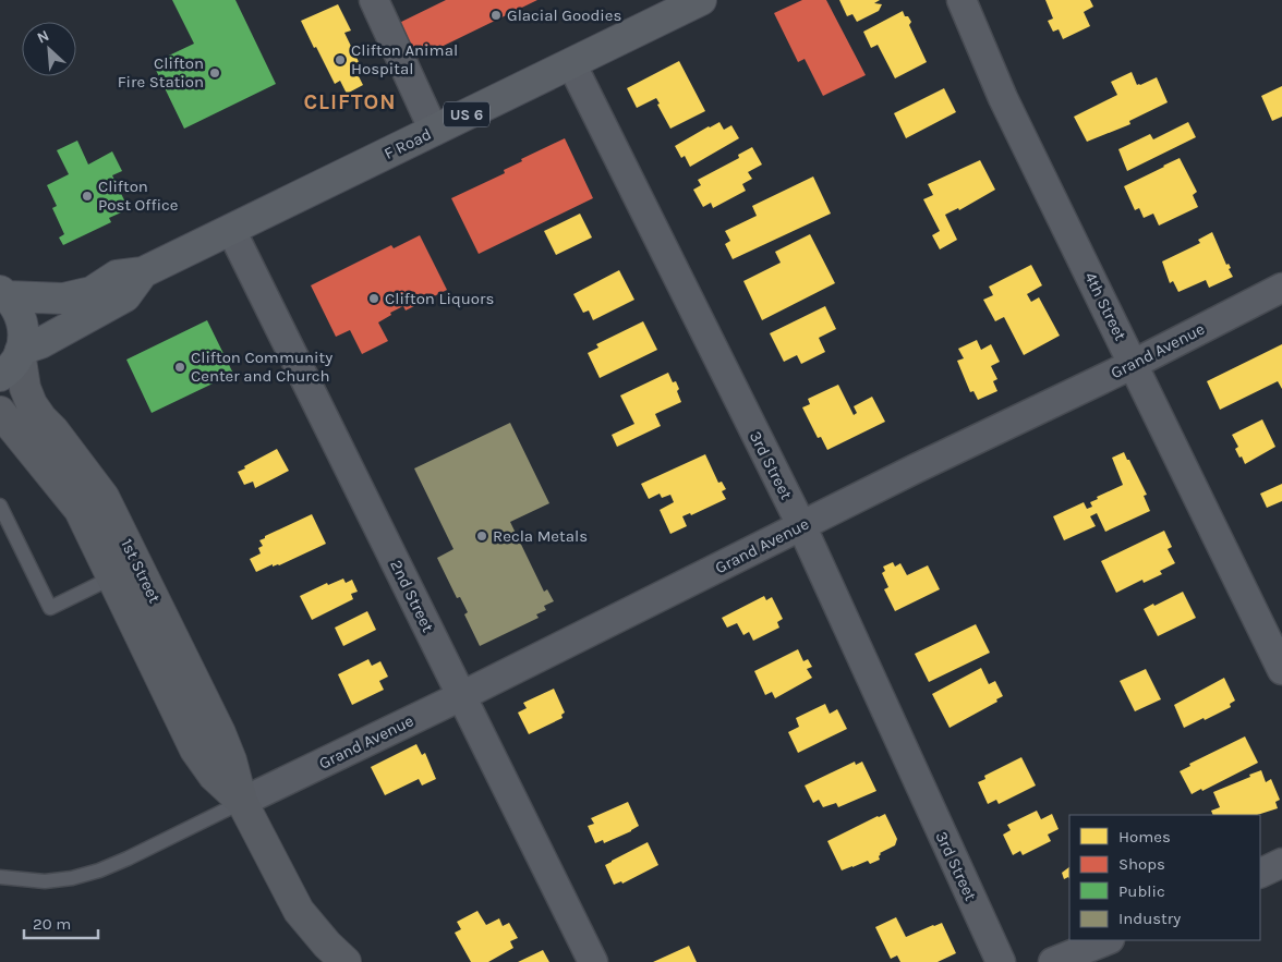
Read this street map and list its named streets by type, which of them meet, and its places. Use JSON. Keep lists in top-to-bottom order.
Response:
{
  "streets": {
    "main road": ["US 6", "F Road"],
    "street": [
      "4th Street",
      "Grand Avenue",
      "3rd Street",
      "1st Street",
      "2nd Street"
    ]
  },
  "crossings": [
    ["US 6", "F Road"],
    ["US 6", "1st Street"],
    ["F Road", "3rd Street"],
    ["F Road", "1st Street"],
    ["F Road", "2nd Street"],
    ["4th Street", "Grand Avenue"],
    ["Grand Avenue", "3rd Street"],
    ["Grand Avenue", "1st Street"],
    ["Grand Avenue", "2nd Street"]
  ],
  "districts": ["CLIFTON"],
  "places": [
    "Glacial Goodies",
    "Clifton Animal Hospital",
    "Clifton Fire Station",
    "Clifton Post Office",
    "Clifton Liquors",
    "Clifton Community Center and Church",
    "Recla Metals"
  ],
  "legend": [
    "Homes",
    "Shops",
    "Public",
    "Industry"
  ],
  "scale_bar": "20 m",
  "north": "top left"
}
